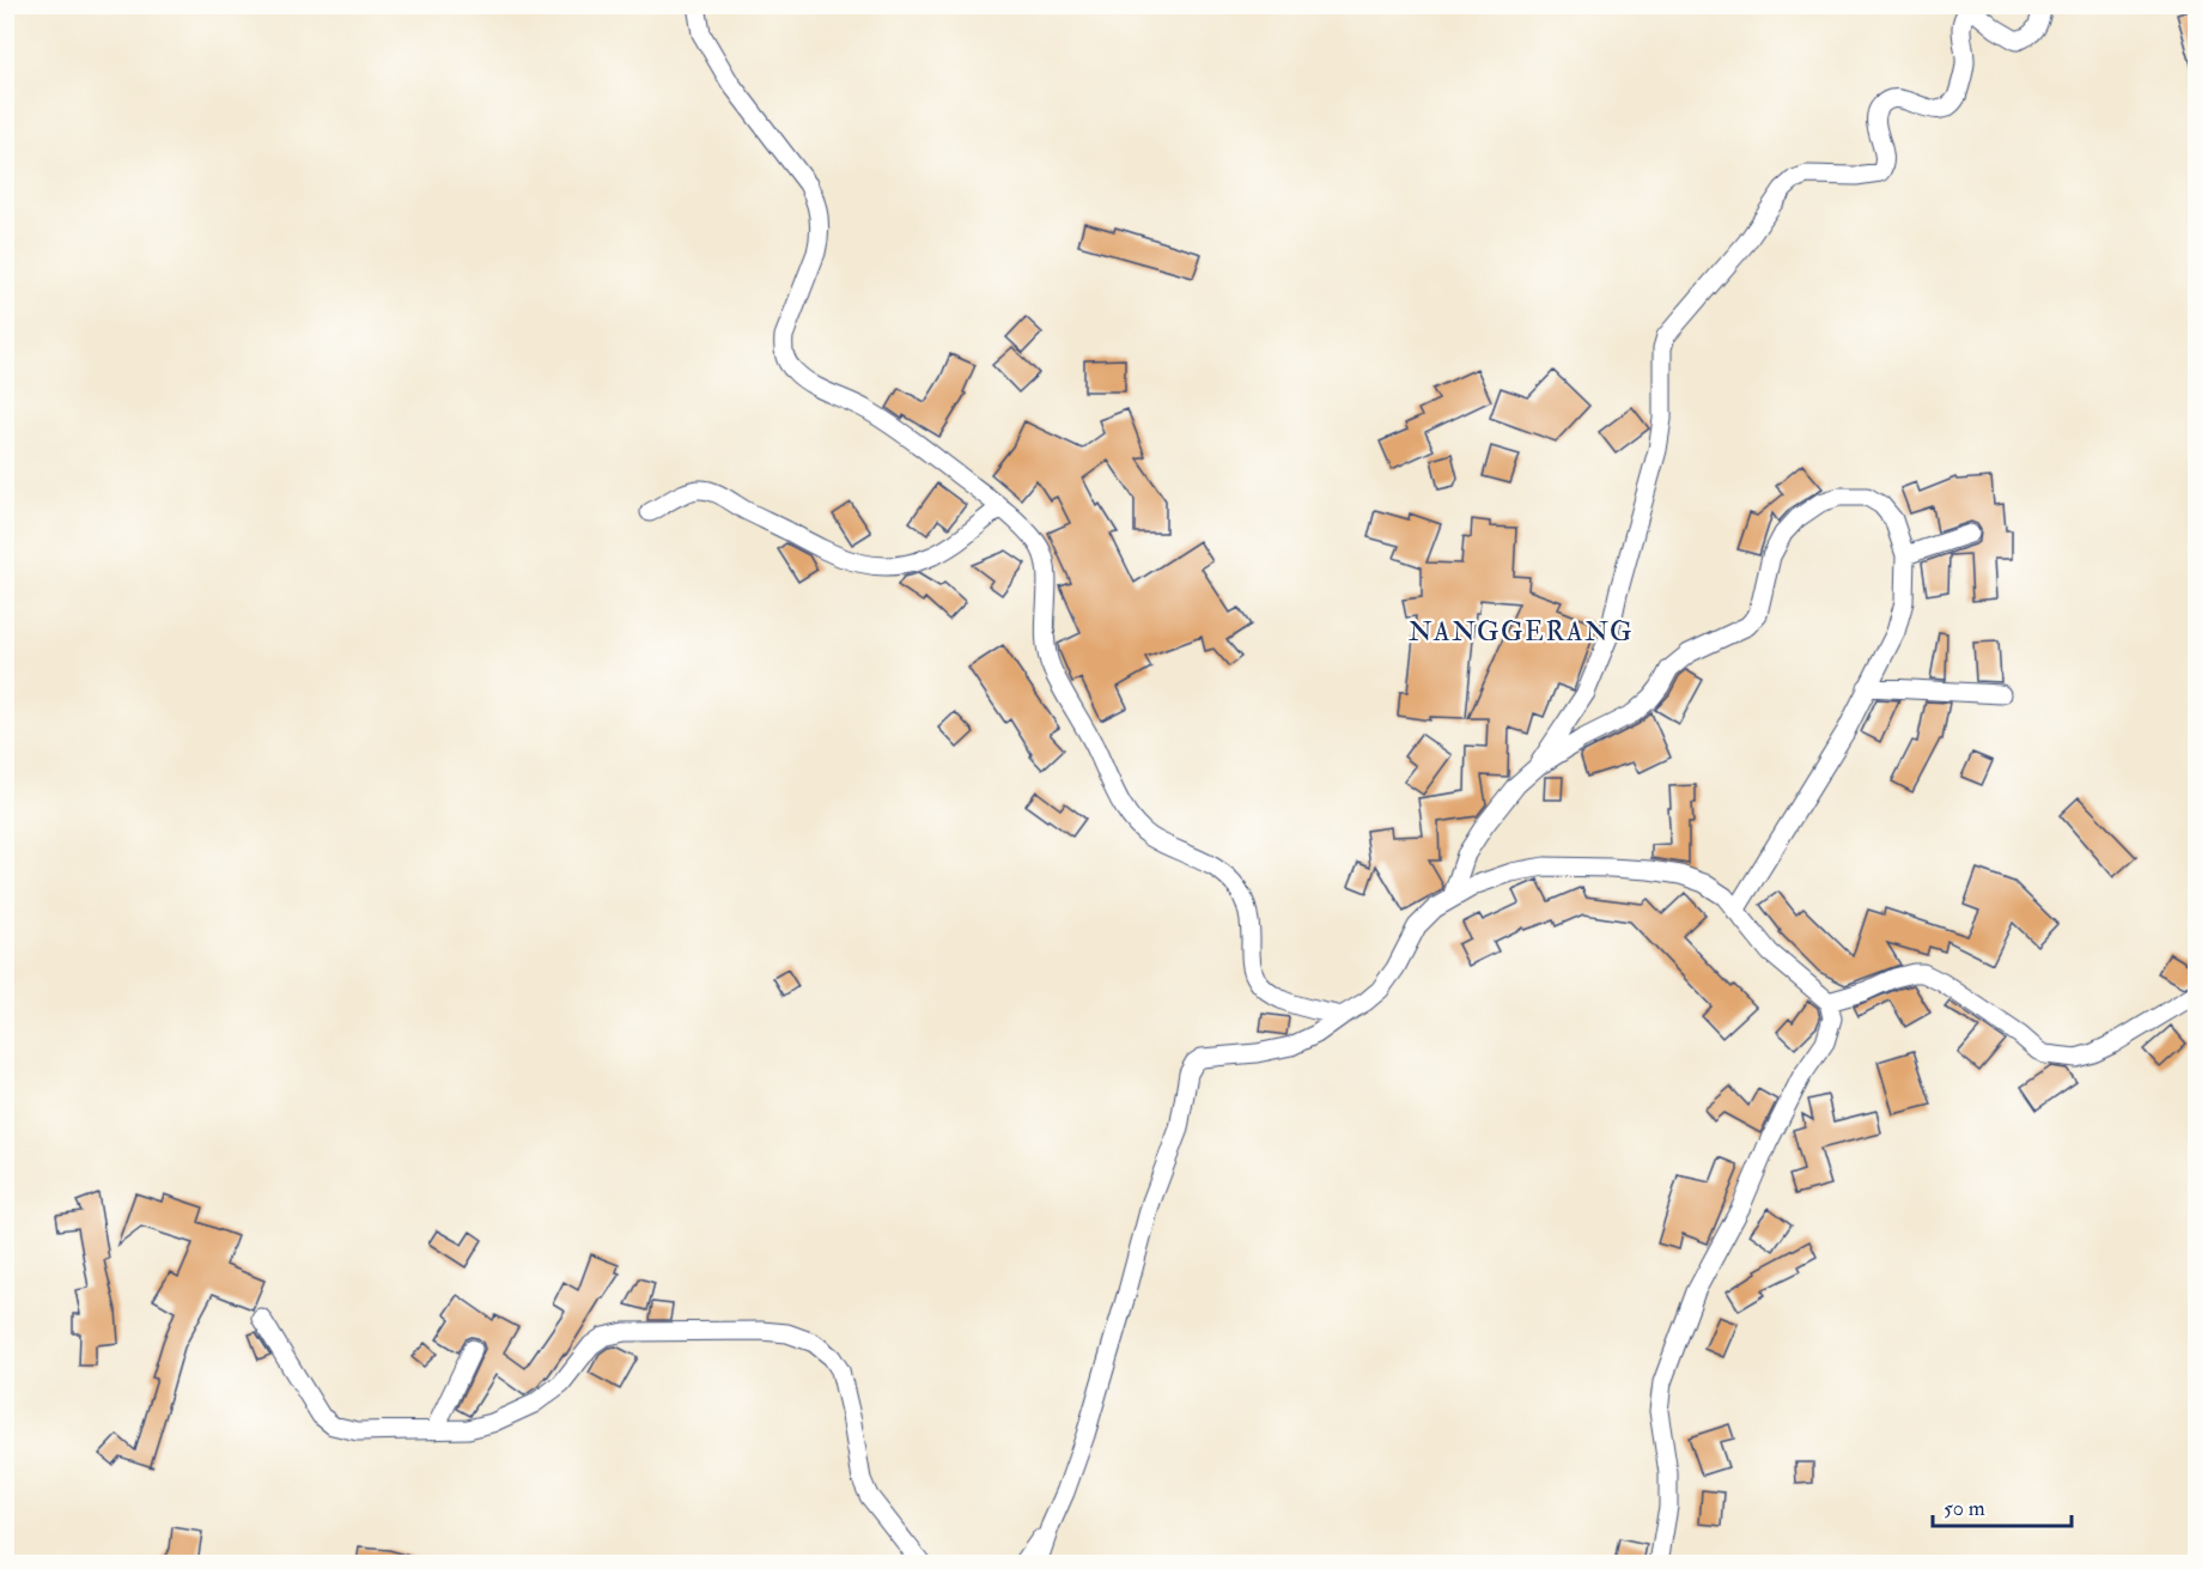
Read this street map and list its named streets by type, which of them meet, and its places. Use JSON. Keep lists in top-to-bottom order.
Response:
{
  "districts": ["NANGGERANG"],
  "scale_bar": "50 m"
}
